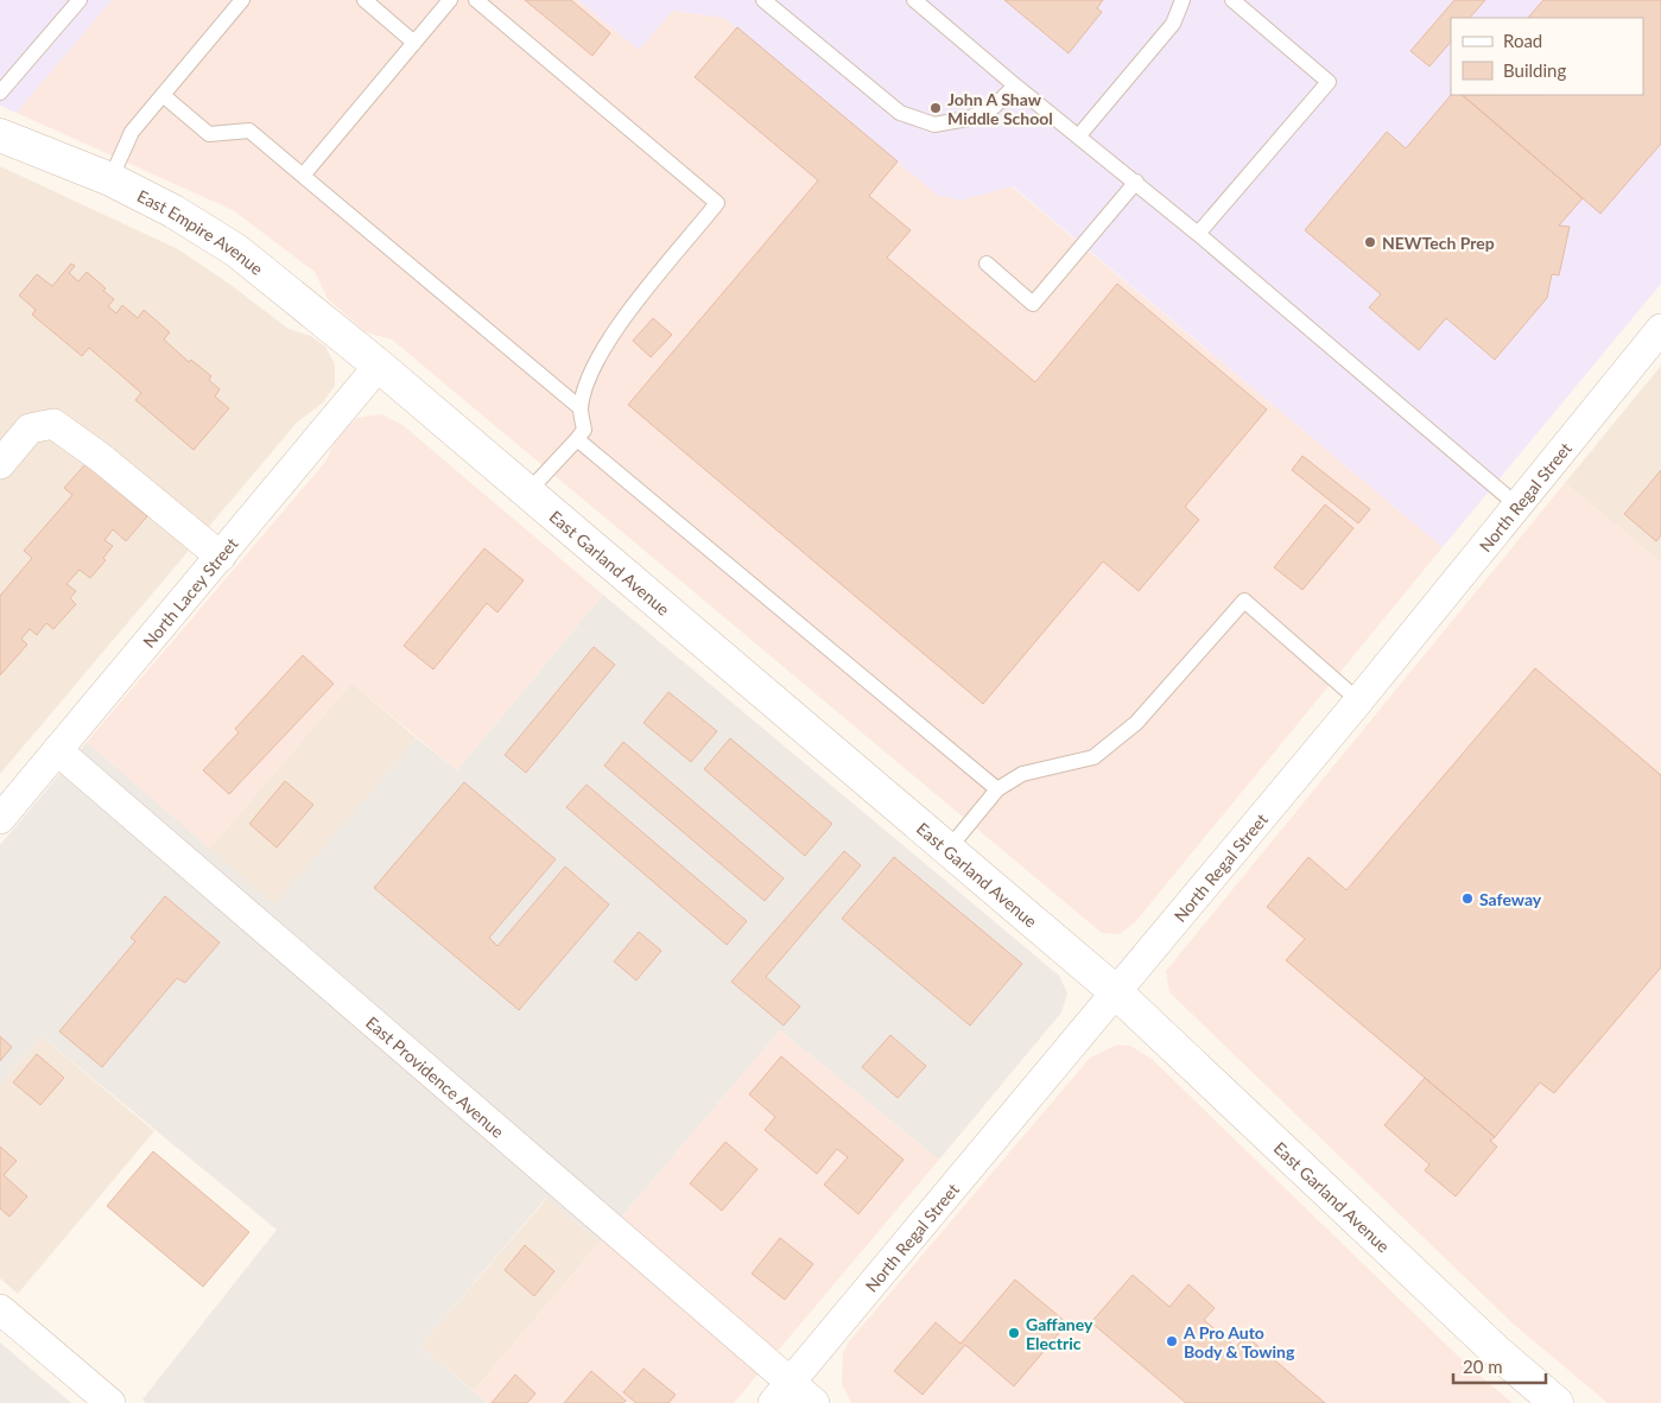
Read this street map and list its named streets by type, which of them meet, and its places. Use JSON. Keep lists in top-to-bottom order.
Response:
{
  "streets": {
    "street": [
      "East Empire Avenue",
      "North Regal Street",
      "East Garland Avenue",
      "North Lacey Street",
      "East Providence Avenue"
    ]
  },
  "crossings": [
    ["East Empire Avenue", "East Garland Avenue"],
    ["East Empire Avenue", "North Lacey Street"],
    ["North Regal Street", "East Garland Avenue"],
    ["North Regal Street", "East Providence Avenue"],
    ["East Garland Avenue", "North Lacey Street"],
    ["North Lacey Street", "East Providence Avenue"]
  ],
  "places": [
    "John A Shaw Middle School",
    "NEWTech Prep",
    "Safeway",
    "Gaffaney Electric",
    "A Pro Auto Body & Towing"
  ],
  "legend": ["Road", "Building"],
  "scale_bar": "20 m"
}
